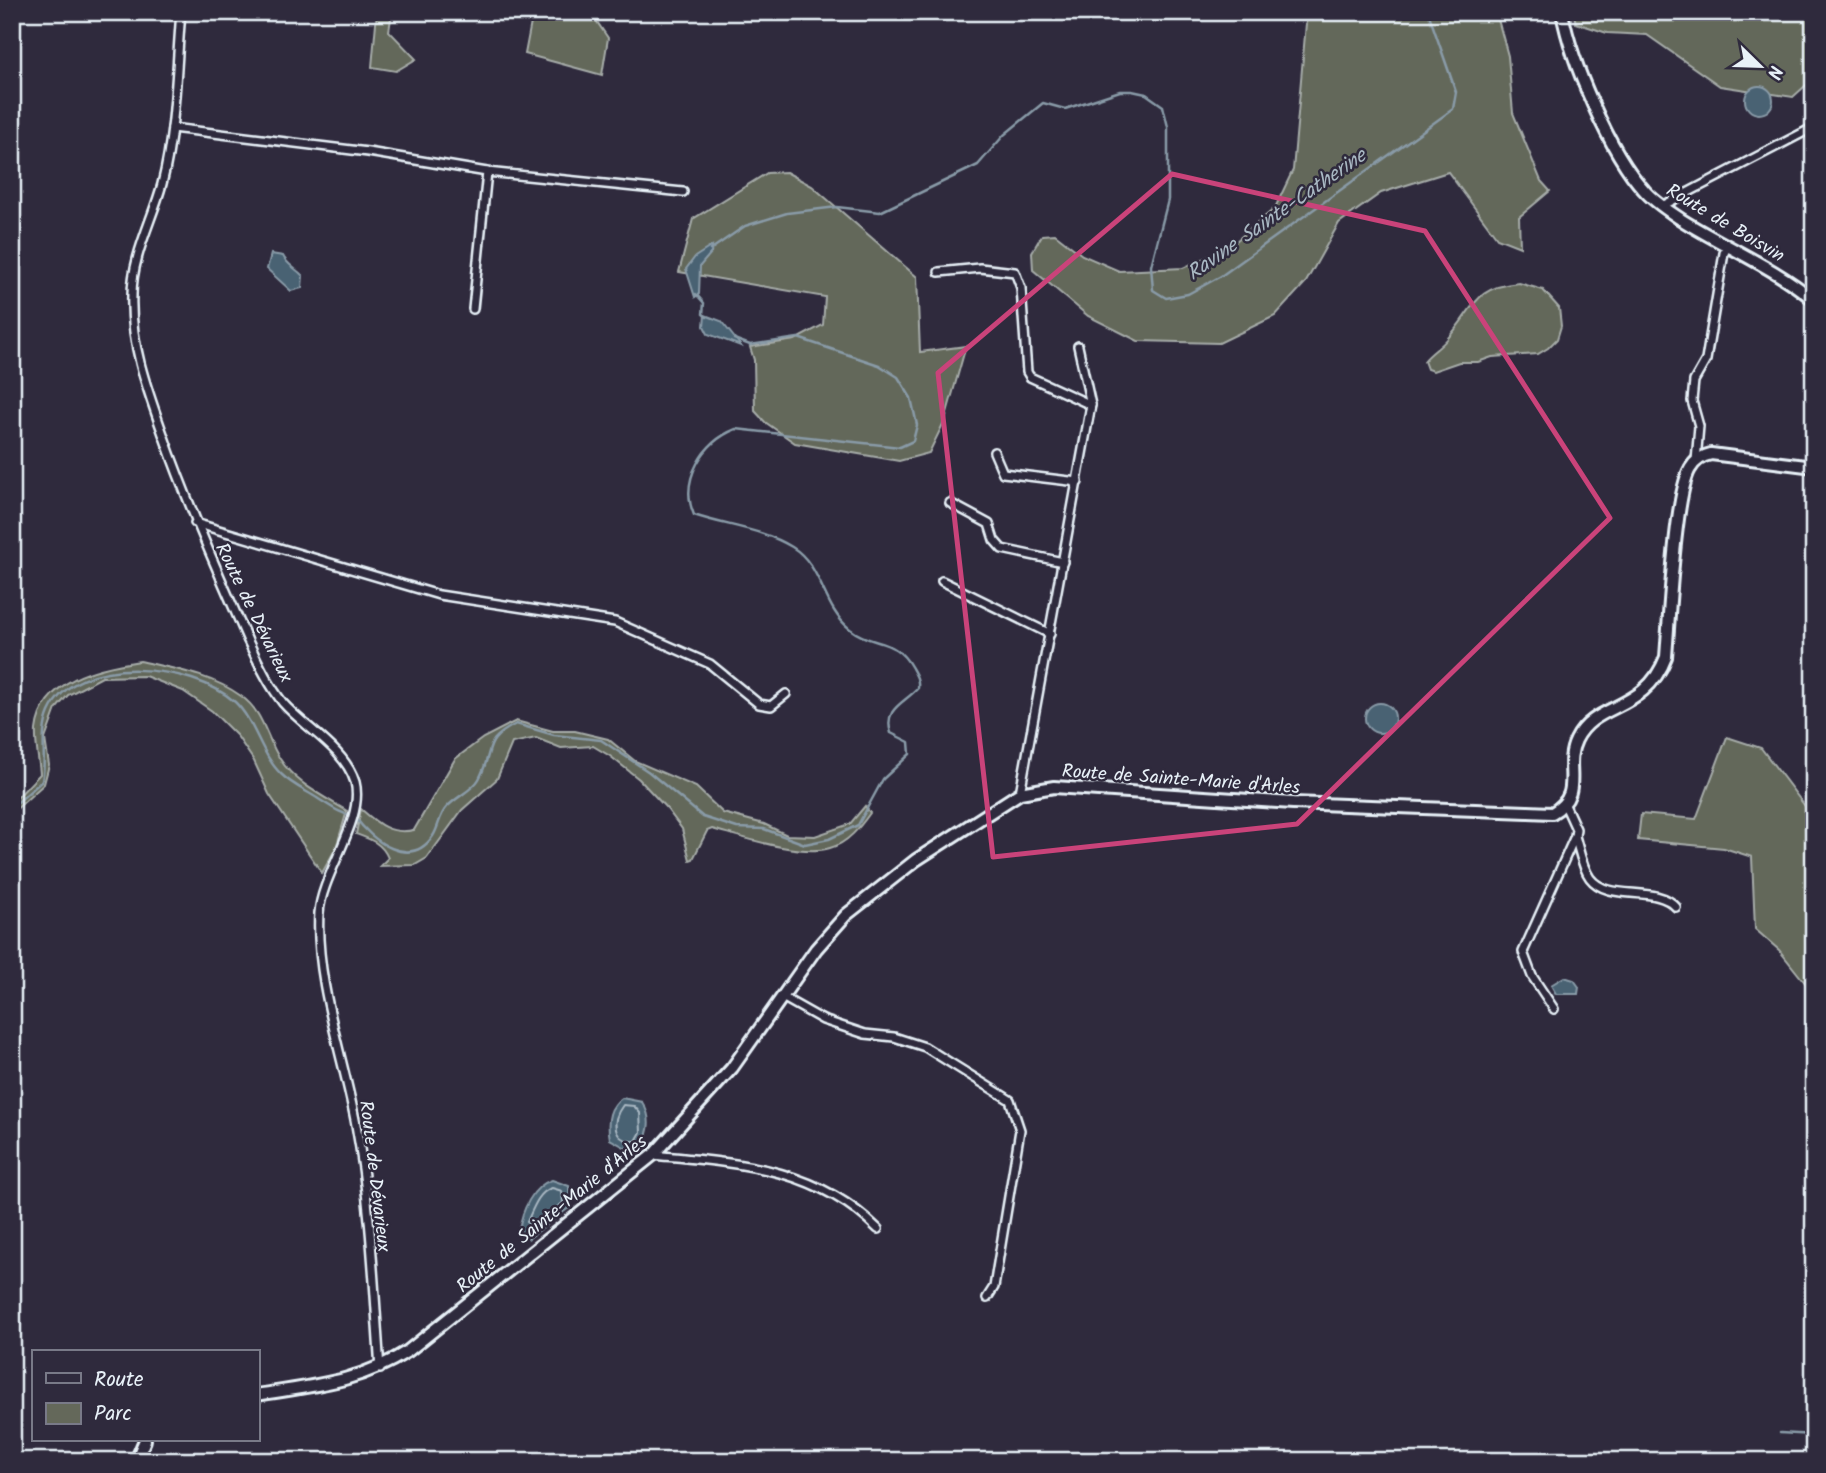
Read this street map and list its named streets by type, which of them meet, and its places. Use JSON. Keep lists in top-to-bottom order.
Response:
{
  "streets": {
    "main road": ["Route de Boisvin", "Route de Sainte-Marie d'Arles"],
    "street": ["Route de Dévarieux"]
  },
  "crossings": [
    ["Route de Dévarieux", "Route de Sainte-Marie d'Arles"]
  ],
  "water": ["Ravine Sainte-Catherine"],
  "legend": ["Route", "Parc"],
  "north": "bottom right"
}
